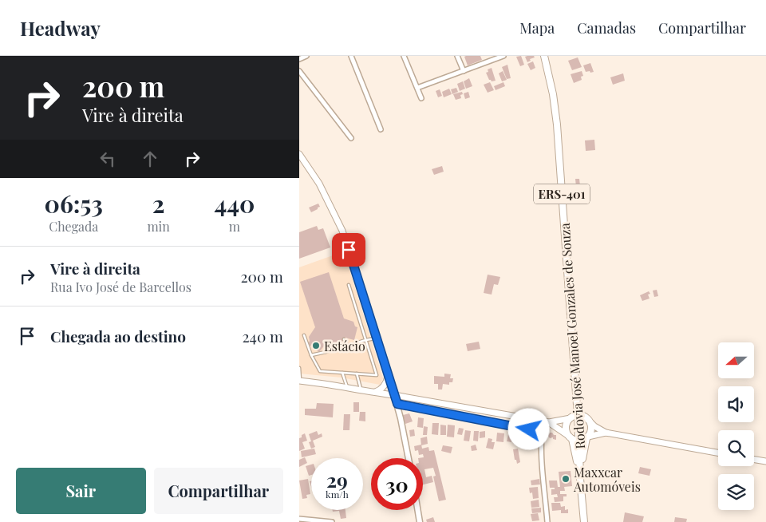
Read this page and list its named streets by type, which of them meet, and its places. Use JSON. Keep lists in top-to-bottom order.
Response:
{
  "streets": {
    "main road": ["ERS-401", "Rodovia José Manoel Gonzales de Souza"]
  },
  "places": ["Estácio", "Maxxcar Automóveis"],
  "north": "left",
  "page": {
    "header": "Headway",
    "nav": ["Mapa", "Camadas", "Compartilhar"],
    "turn": ["200 m", "Vire à direita"],
    "eta": [
      "06:53",
      "Chegada",
      "2",
      "min",
      "440",
      "m"
    ],
    "list": [
      {
        "name": "Vire à direita",
        "note": "Rua Ivo José de Barcellos",
        "value": "200 m"
      },
      {
        "name": "Chegada ao destino",
        "value": "240 m"
      }
    ],
    "speed": "29 km/h",
    "limit": "30",
    "buttons": ["Sair", "Compartilhar"]
  }
}
